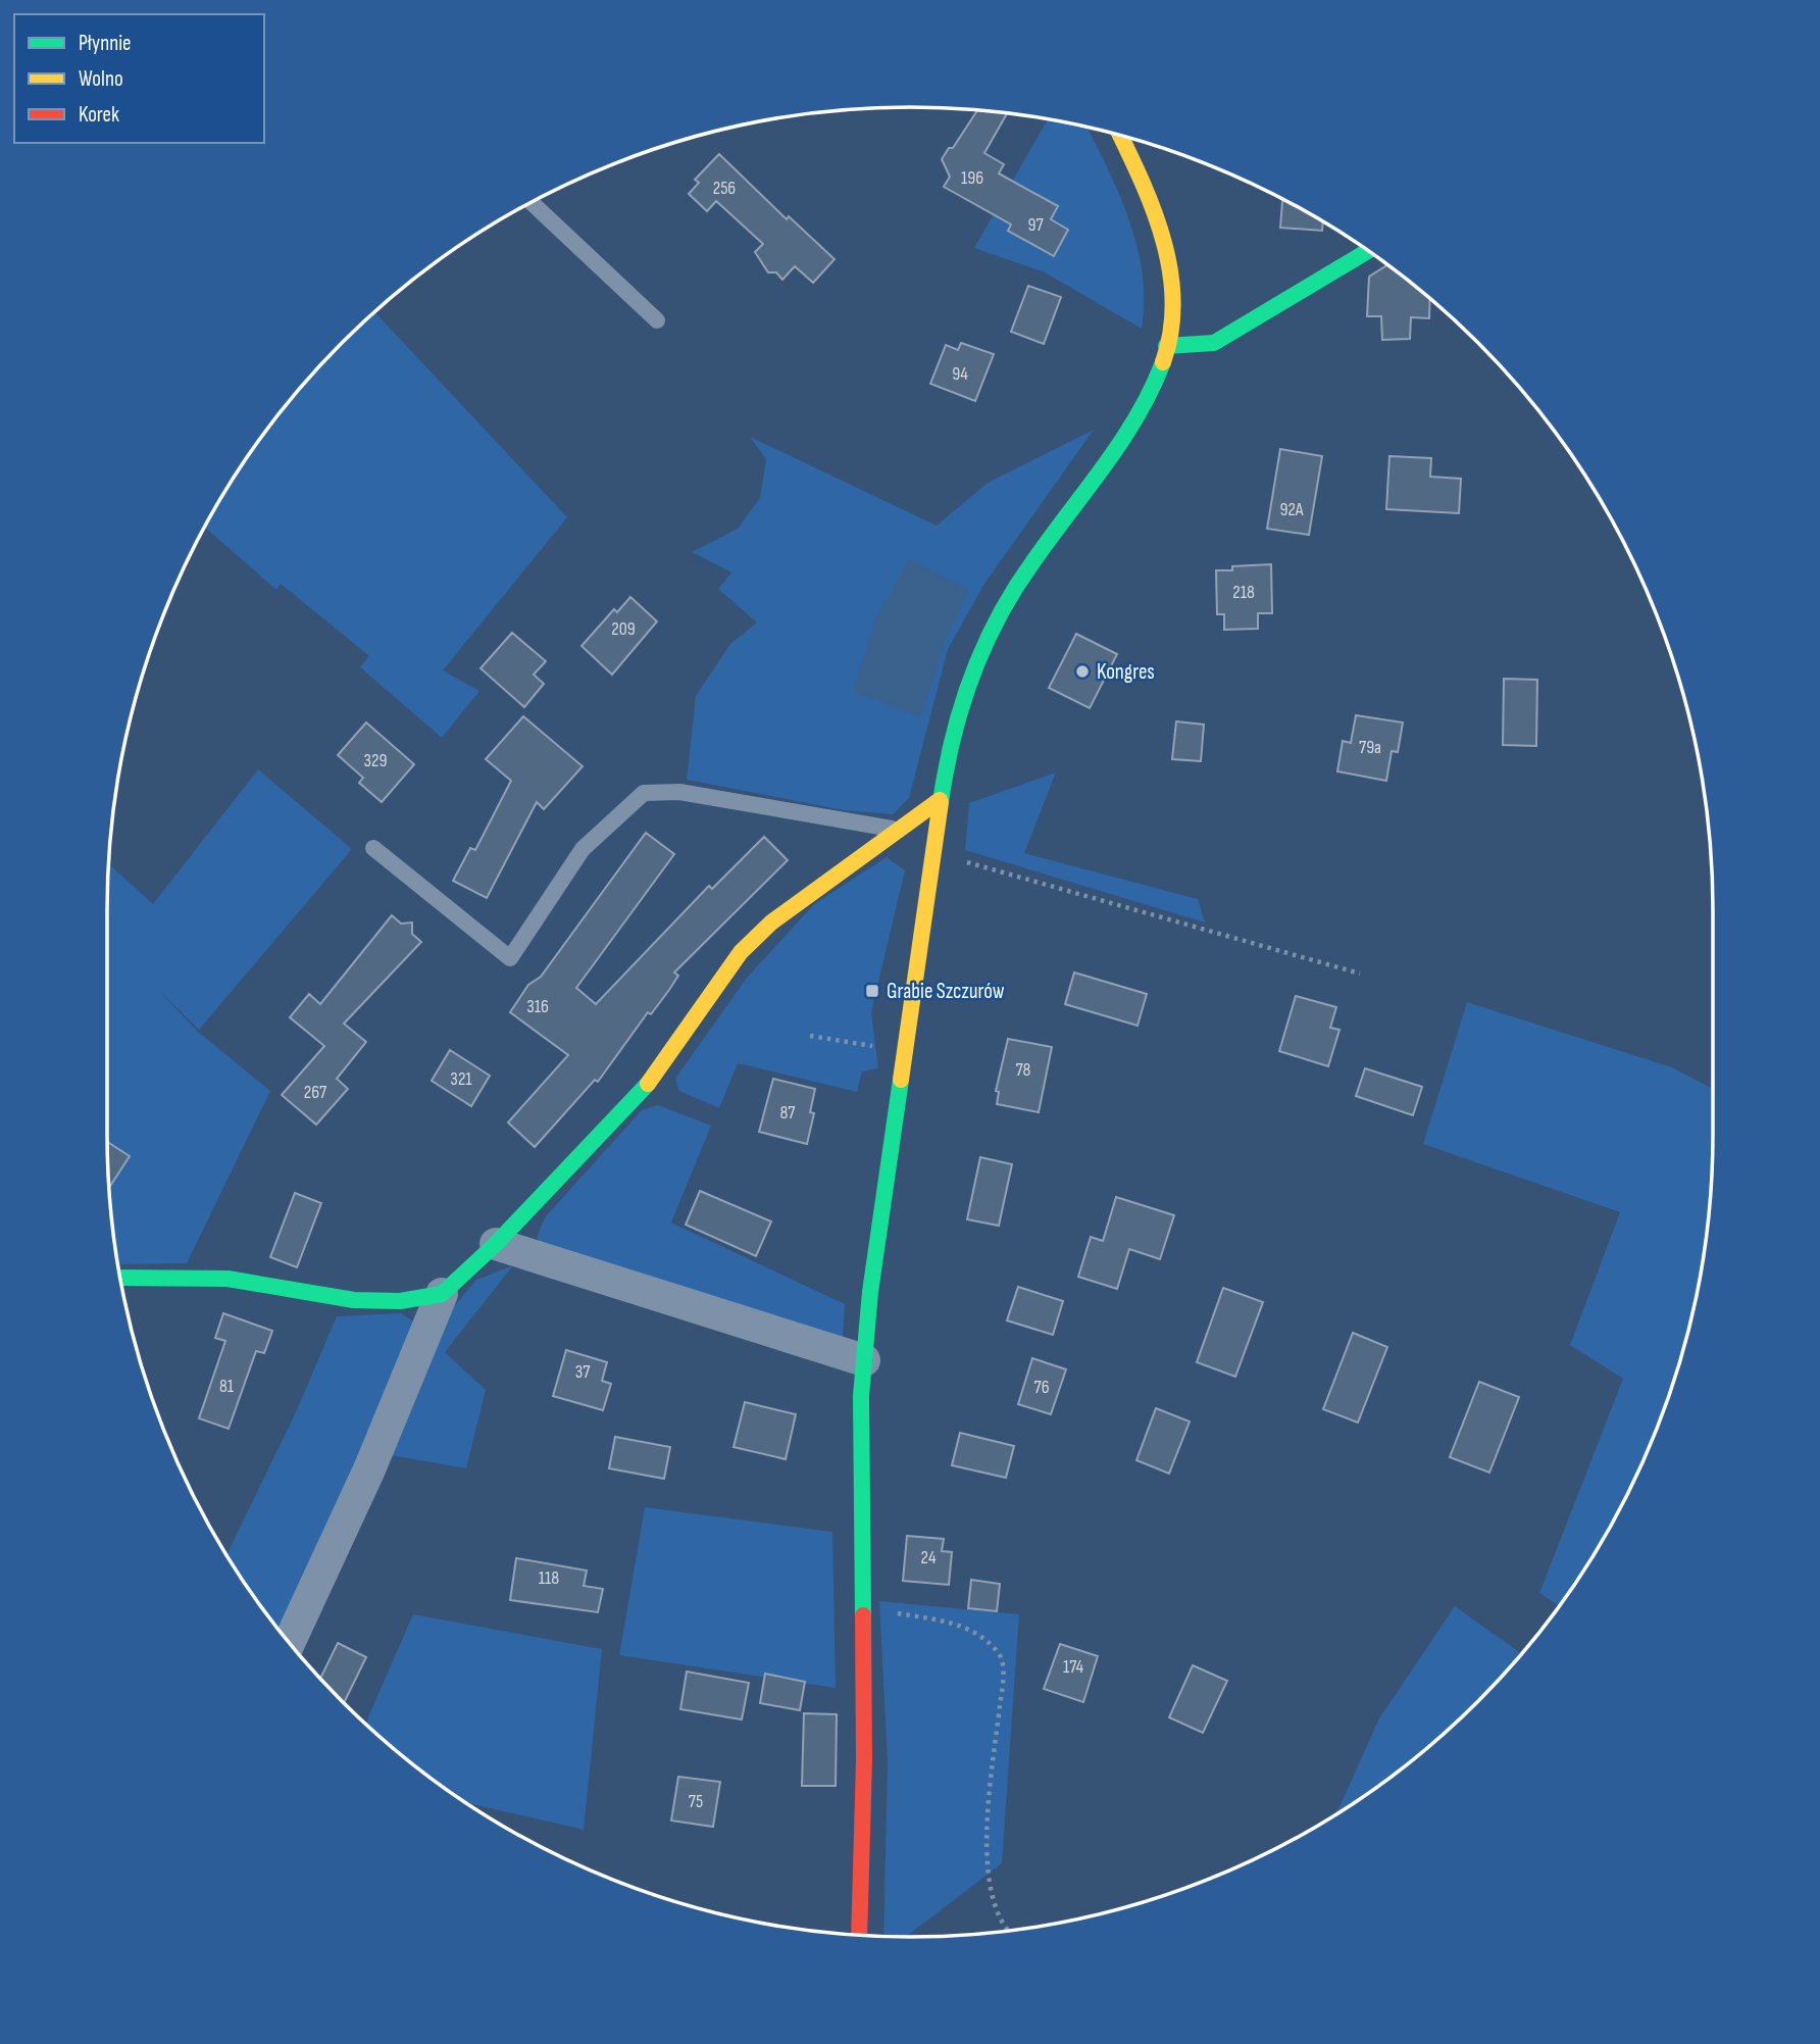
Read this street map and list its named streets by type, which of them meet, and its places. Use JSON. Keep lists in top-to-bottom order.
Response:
{
  "places": {
    "other": ["Kongres"],
    "transit": ["Grabie Szczurów"]
  },
  "house_numbers": [
    "196",
    "256",
    "97",
    "94",
    "92A",
    "218",
    "209",
    "79a",
    "329",
    "316",
    "78",
    "321",
    "267",
    "87",
    "37",
    "81",
    "76",
    "24",
    "118",
    "174",
    "75"
  ],
  "legend": ["Płynnie", "Wolno", "Korek"]
}
